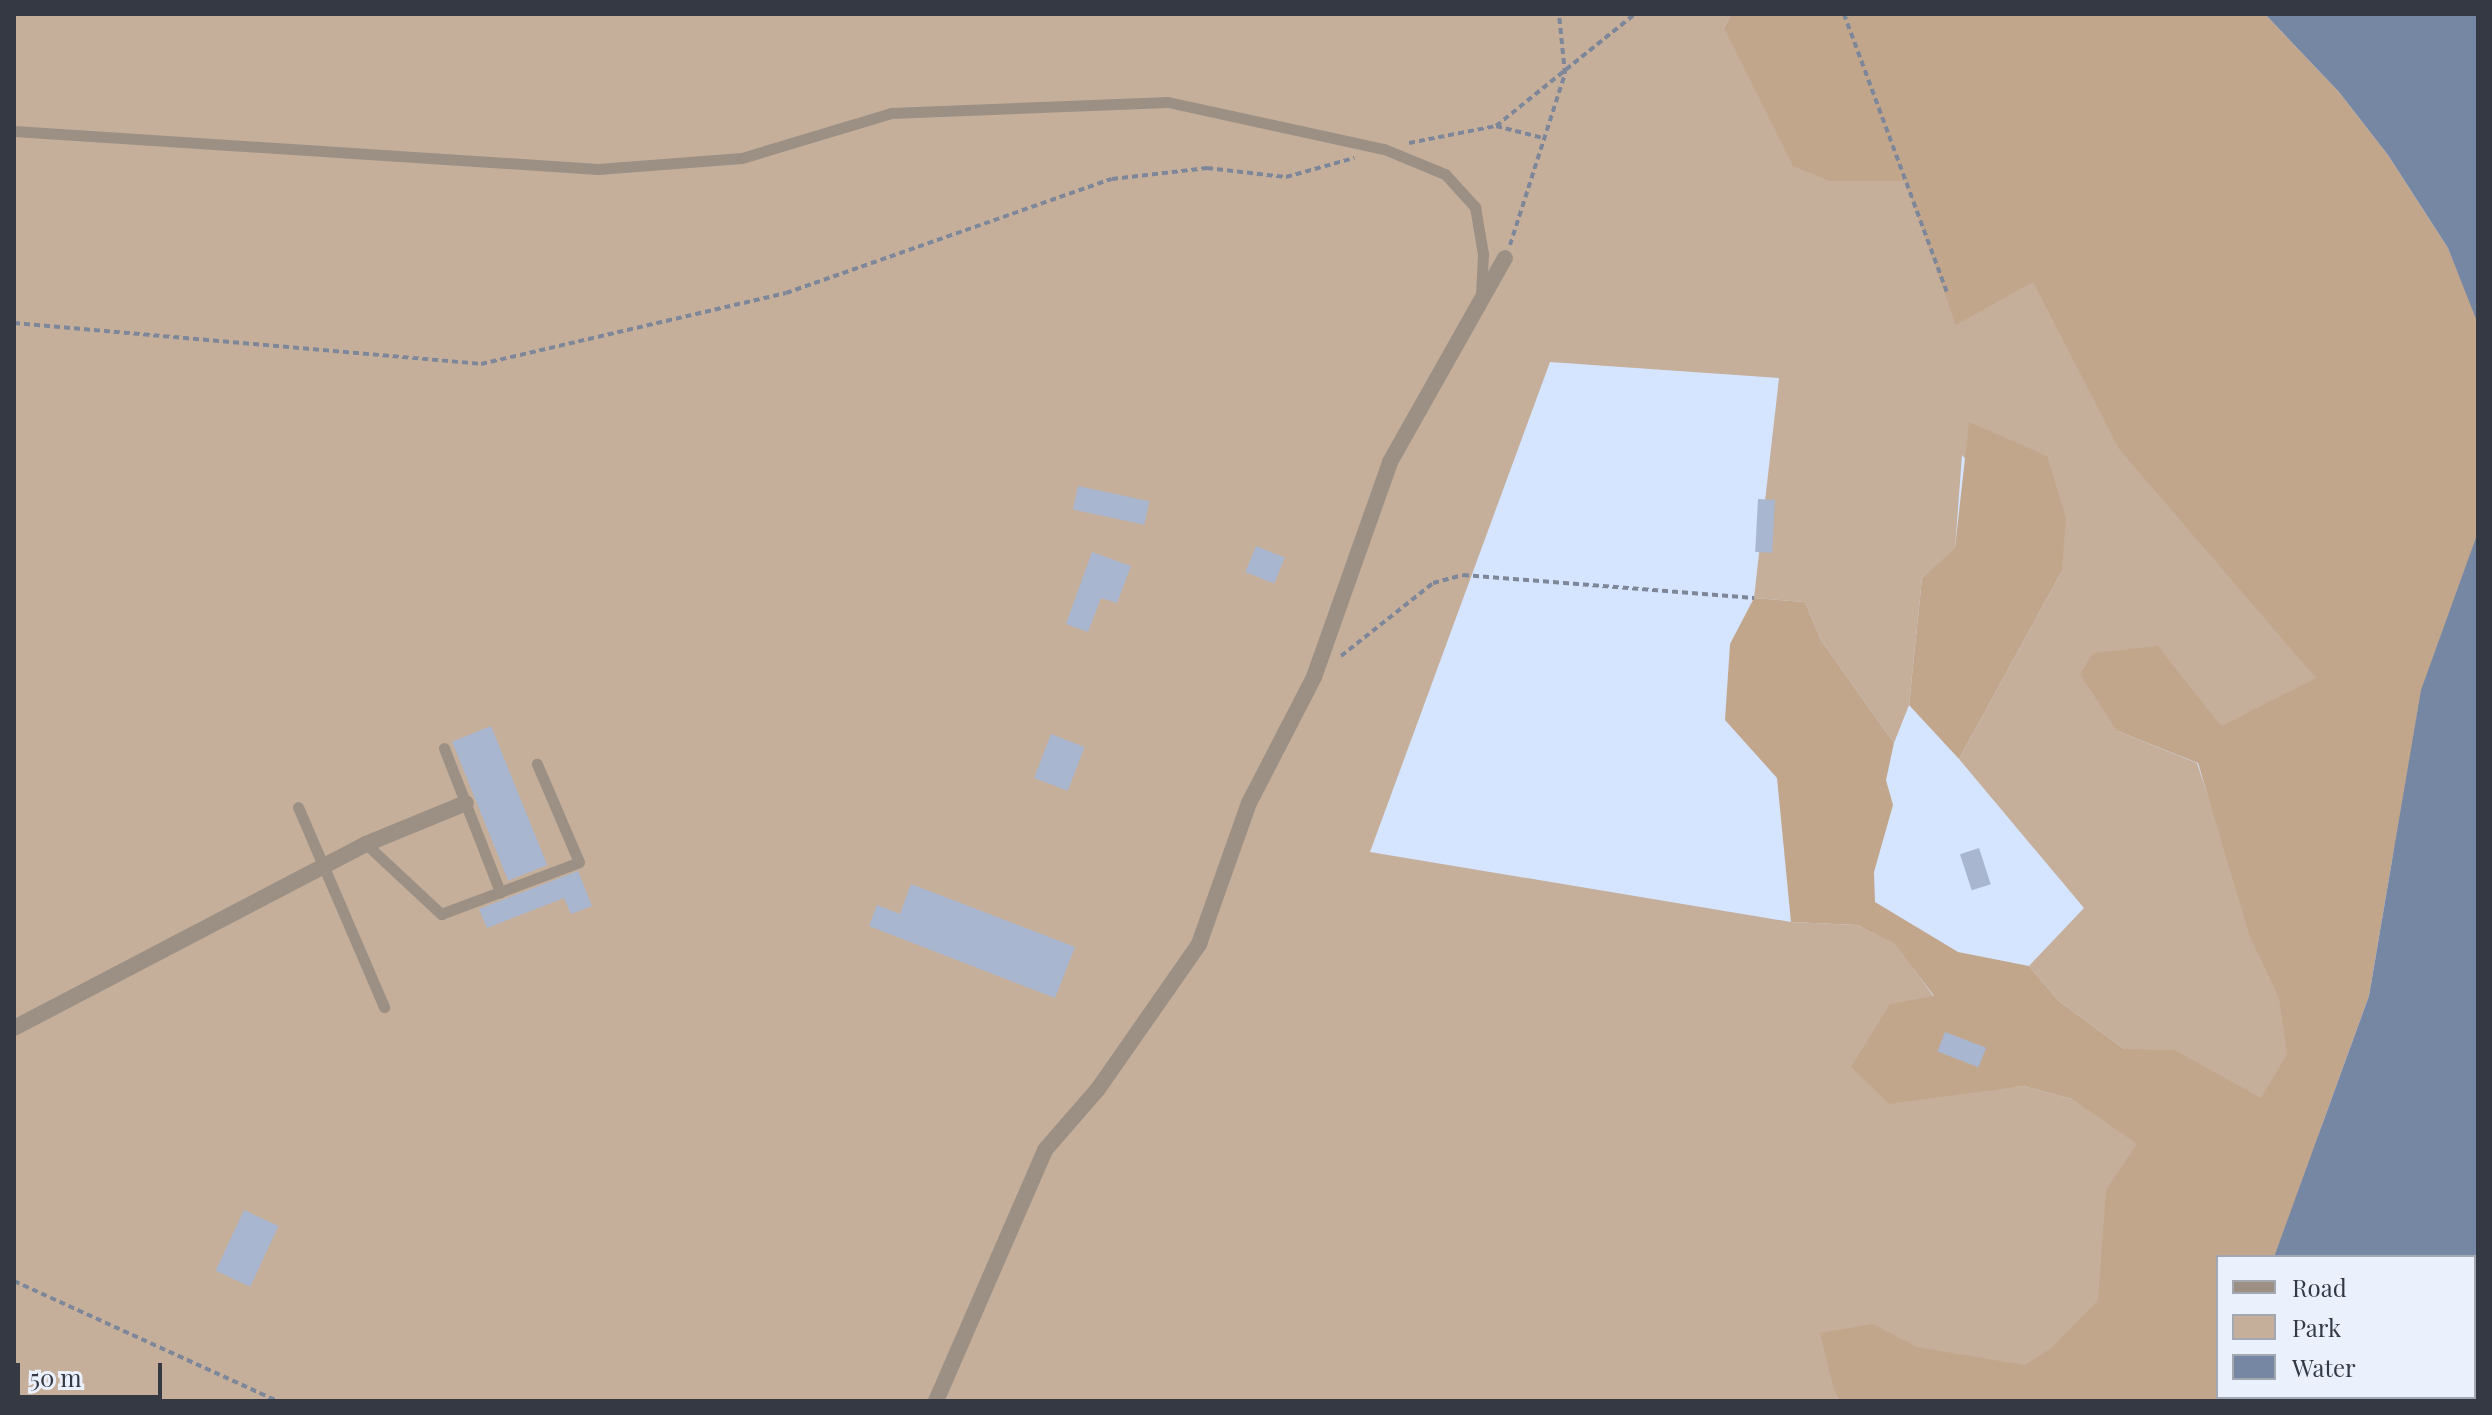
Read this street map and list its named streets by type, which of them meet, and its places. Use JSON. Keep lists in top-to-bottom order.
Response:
{
  "legend": ["Road", "Park", "Water"],
  "scale_bar": "50 m"
}
